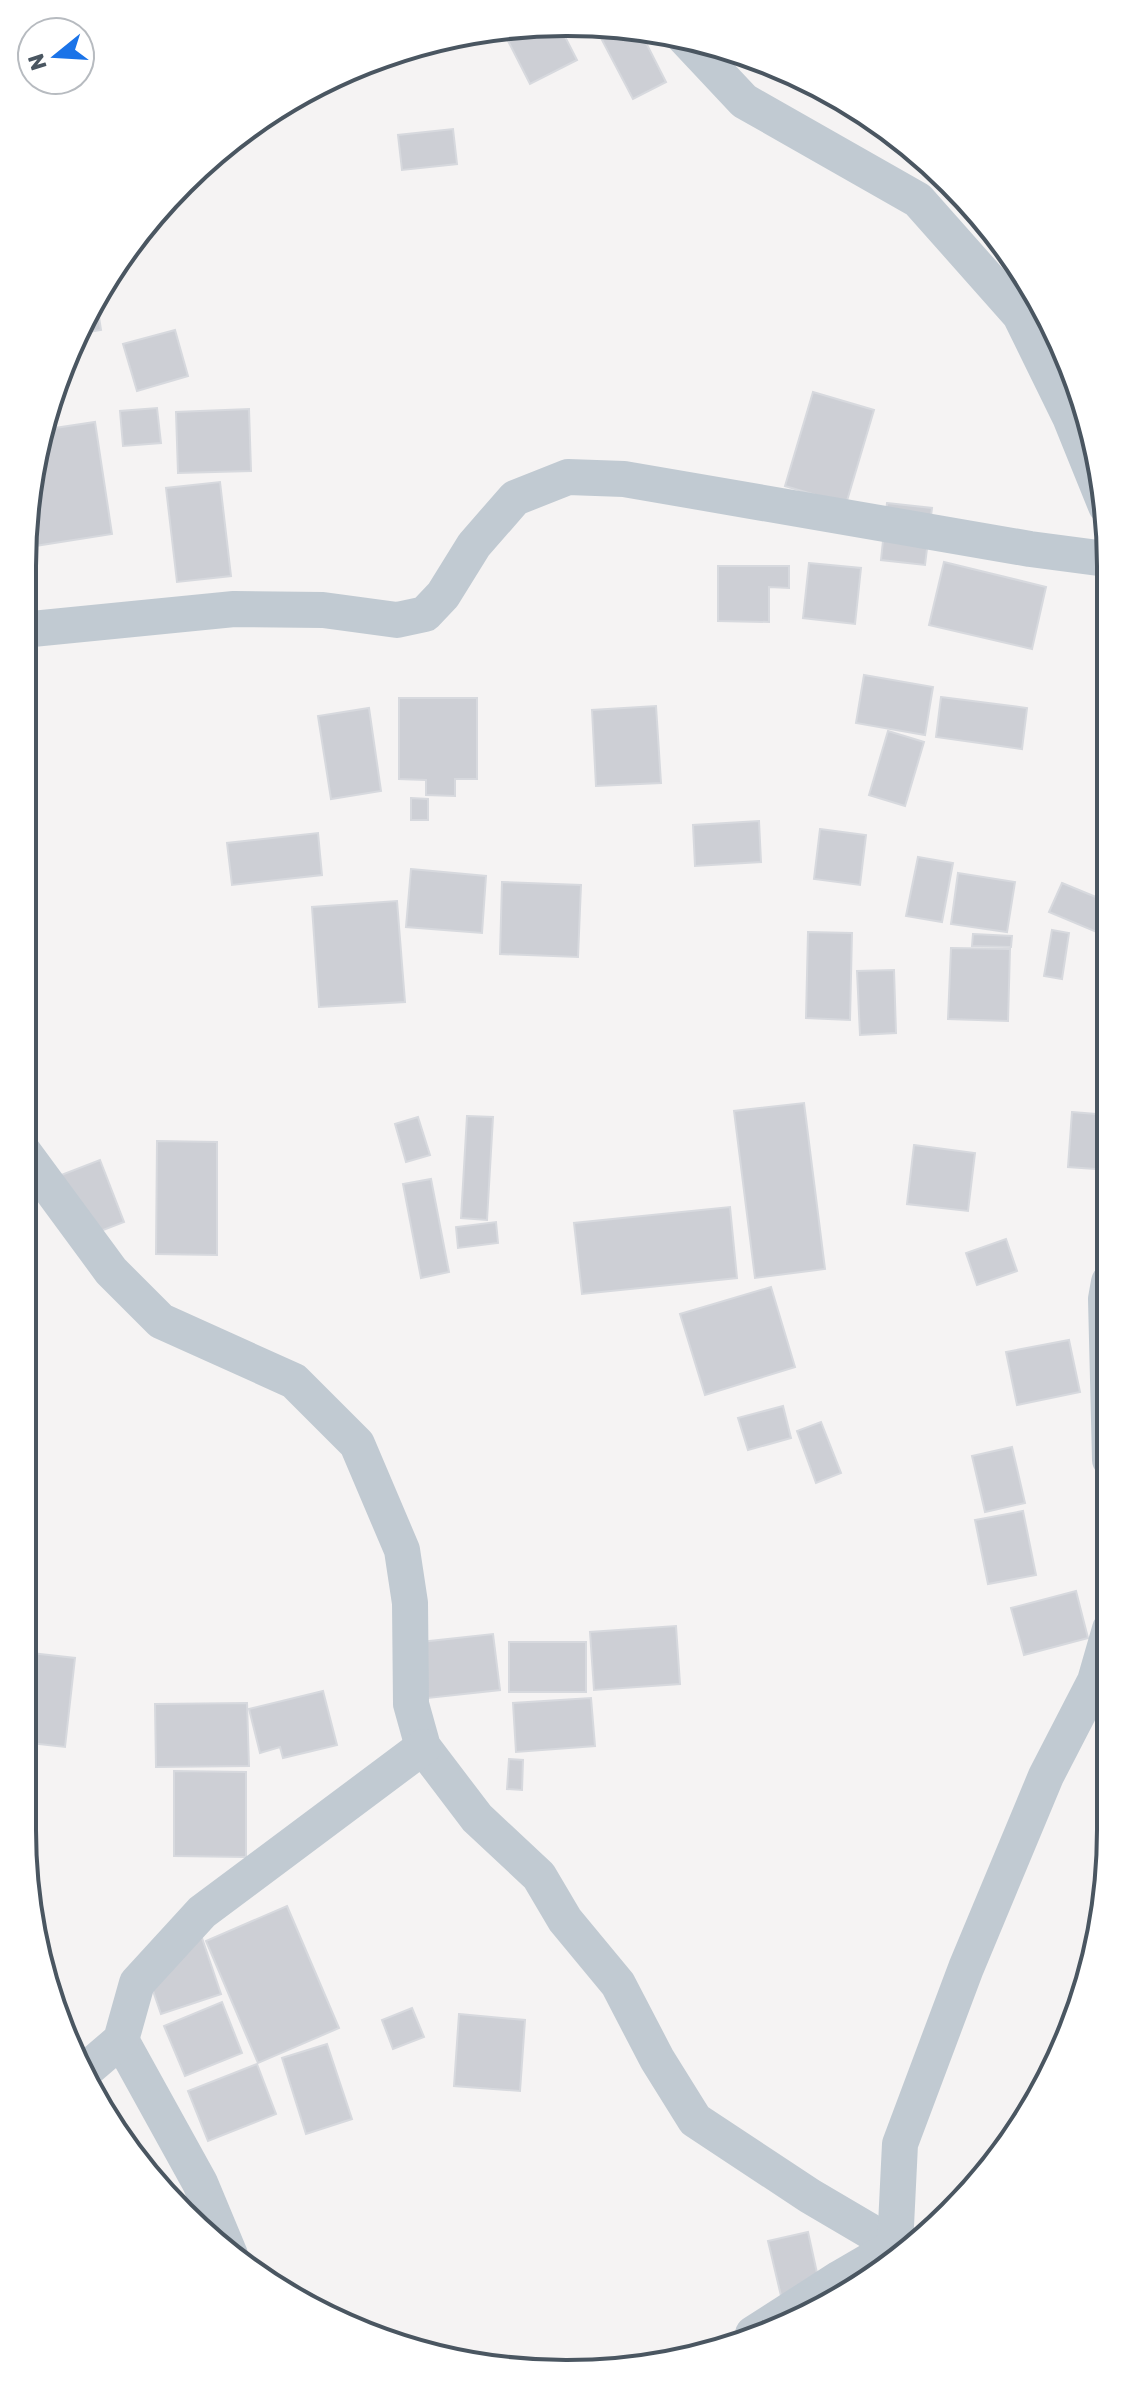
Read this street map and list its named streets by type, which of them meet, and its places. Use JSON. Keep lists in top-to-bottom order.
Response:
{
  "north": "left"
}
